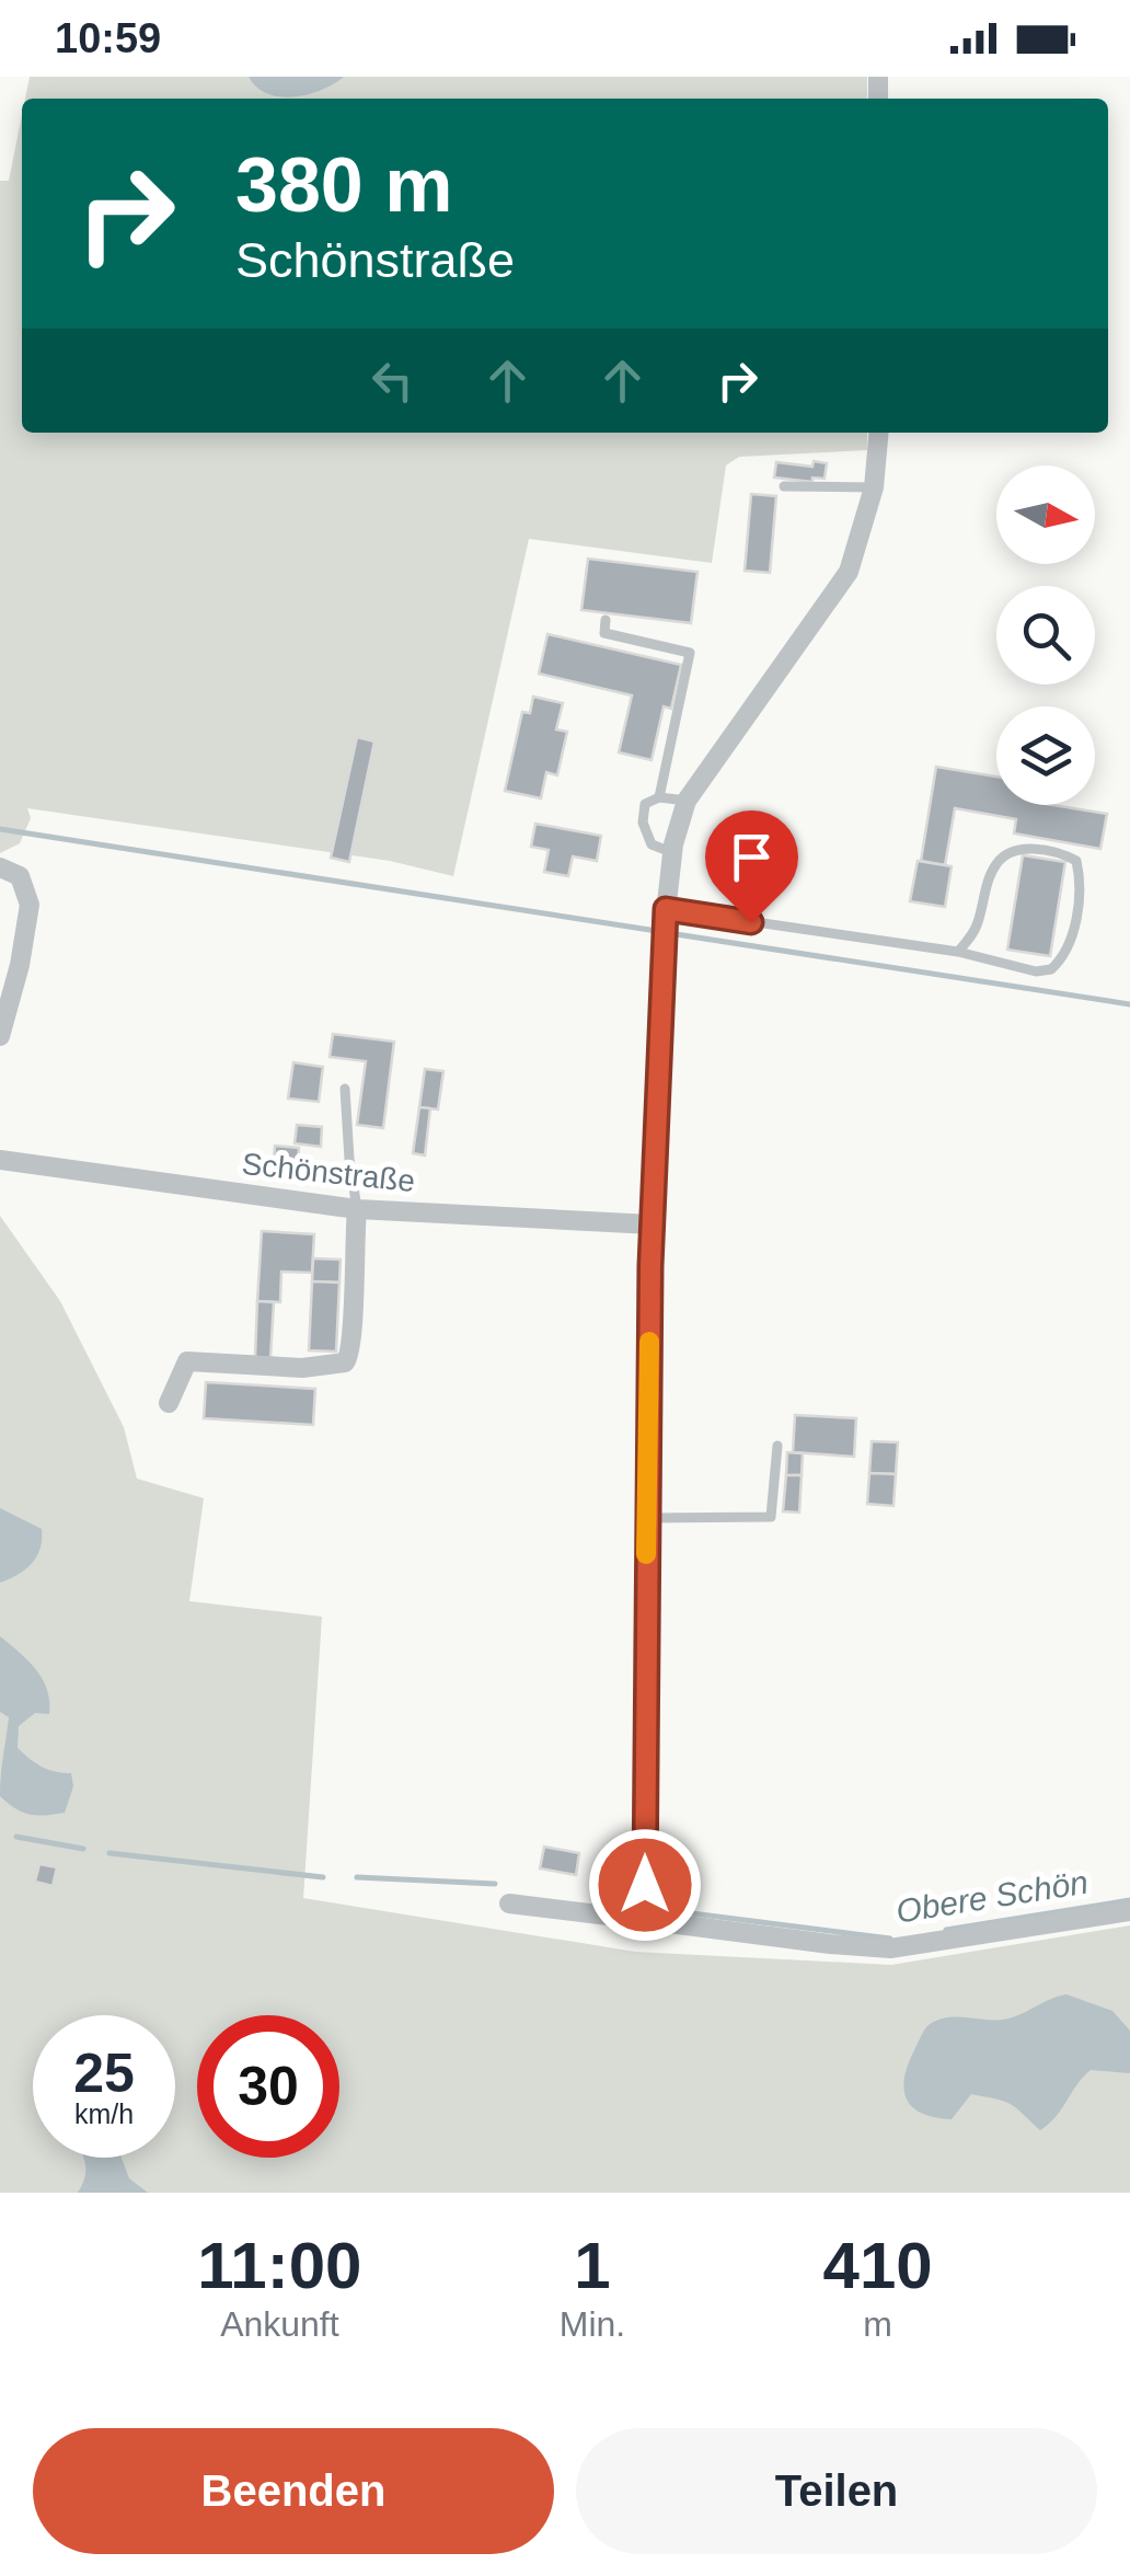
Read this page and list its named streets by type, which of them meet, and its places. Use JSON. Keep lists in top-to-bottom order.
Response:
{
  "streets": {
    "street": ["Schönstraße"]
  },
  "water": ["Obere Schön"],
  "north": "right",
  "page": {
    "status": "10:59",
    "turn": ["380 m", "Schönstraße"],
    "speed": "25 km/h",
    "limit": "30",
    "eta": [
      "11:00",
      "Ankunft",
      "1",
      "Min.",
      "410",
      "m"
    ],
    "buttons": ["Beenden", "Teilen"]
  }
}
